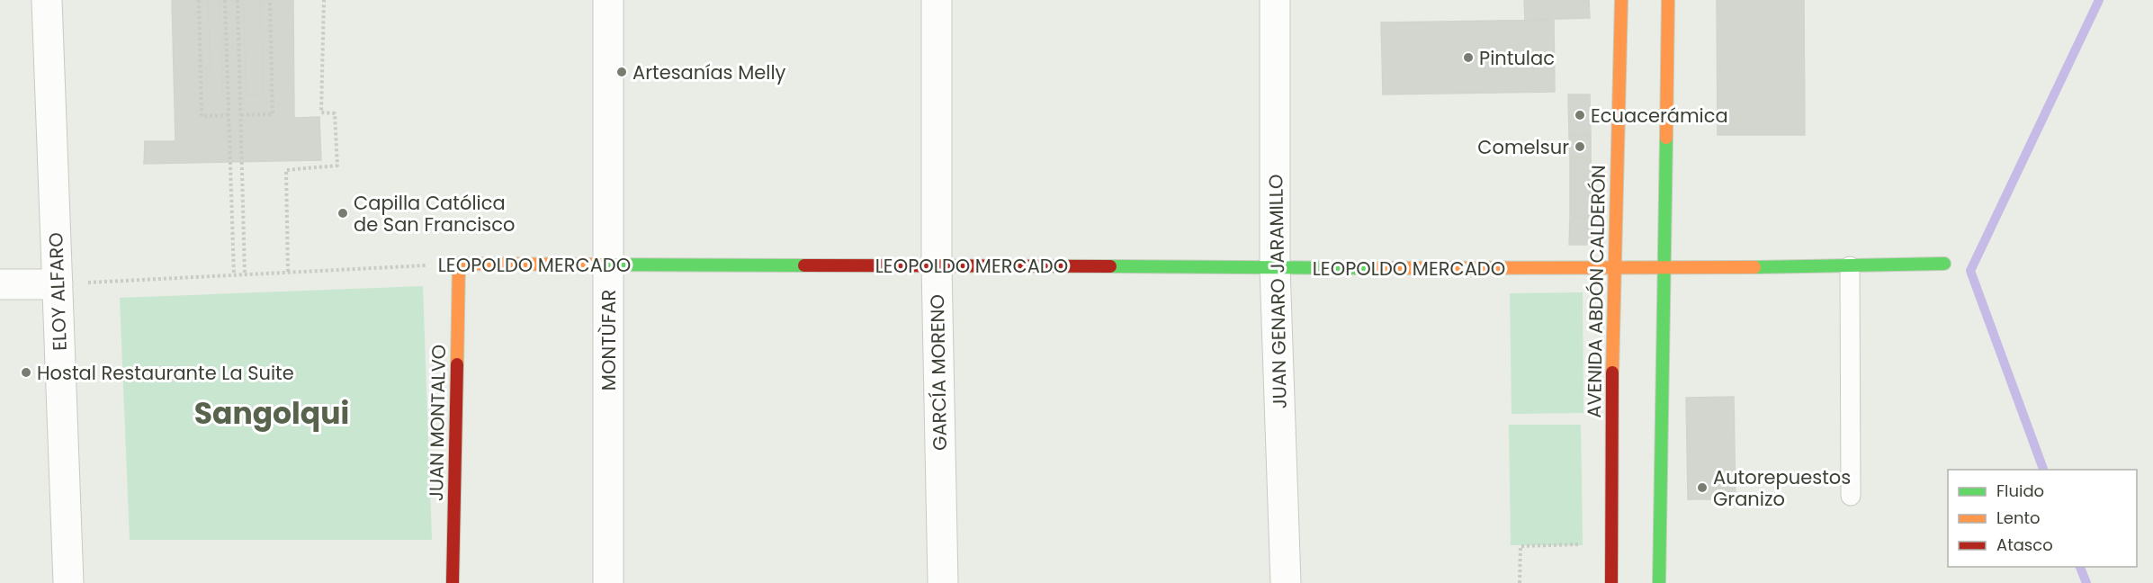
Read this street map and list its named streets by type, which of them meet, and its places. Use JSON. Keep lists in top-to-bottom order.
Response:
{
  "streets": {
    "street": [
      "LEOPOLDO MERCADO",
      "ELOY ALFARO",
      "JUAN GENARO JARAMILLO",
      "AVENIDA ABDÓN CALDERÓN",
      "MONTÙFAR",
      "GARCÍA MORENO",
      "JUAN MONTALVO"
    ]
  },
  "crossings": [
    ["LEOPOLDO MERCADO", "ELOY ALFARO"],
    ["LEOPOLDO MERCADO", "JUAN GENARO JARAMILLO"],
    ["LEOPOLDO MERCADO", "AVENIDA ABDÓN CALDERÓN"],
    ["LEOPOLDO MERCADO", "MONTÙFAR"],
    ["LEOPOLDO MERCADO", "GARCÍA MORENO"],
    ["LEOPOLDO MERCADO", "JUAN MONTALVO"]
  ],
  "districts": ["Sangolqui"],
  "places": [
    "Pintulac",
    "Artesanías Melly",
    "Ecuacerámica",
    "Comelsur",
    "Capilla Católica de San Francisco",
    "Hostal Restaurante La Suite",
    "Autorepuestos Granizo"
  ],
  "legend": ["Fluido", "Lento", "Atasco"]
}
